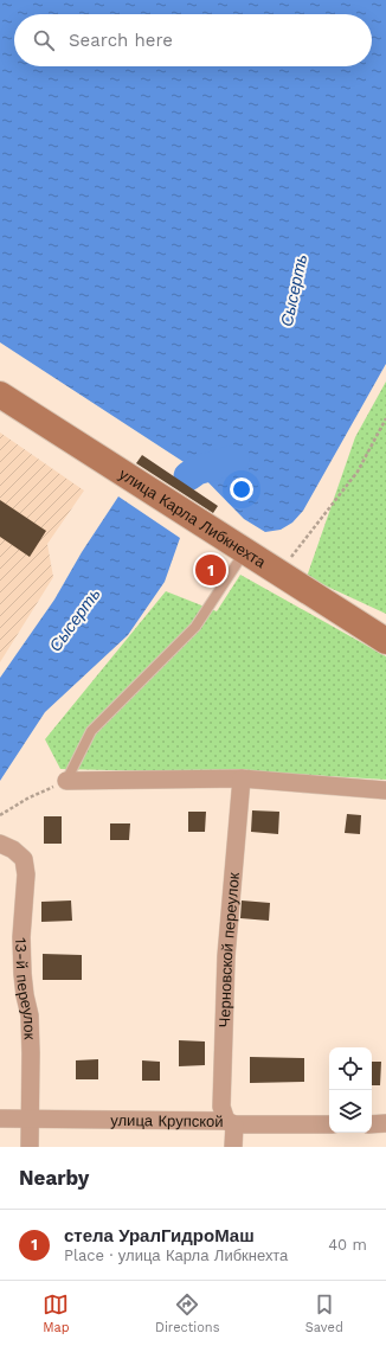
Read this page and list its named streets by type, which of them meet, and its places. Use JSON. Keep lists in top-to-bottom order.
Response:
{
  "streets": {
    "street": [
      "улица Карла Либкнехта",
      "Черновской переулок",
      "13-й переулок",
      "улица Крупской"
    ]
  },
  "crossings": [
    ["Черновской переулок", "улица Крупской"],
    ["13-й переулок", "улица Крупской"]
  ],
  "water": ["Сысерть"],
  "page": {
    "search": "Search here",
    "pins": "1",
    "heading": "Nearby",
    "list": [
      {
        "mark": "1",
        "name": "стела УралГидроМаш",
        "note": "Place · улица Карла Либкнехта",
        "value": "40 m"
      }
    ],
    "nav": ["Map", "Directions", "Saved"]
  }
}
